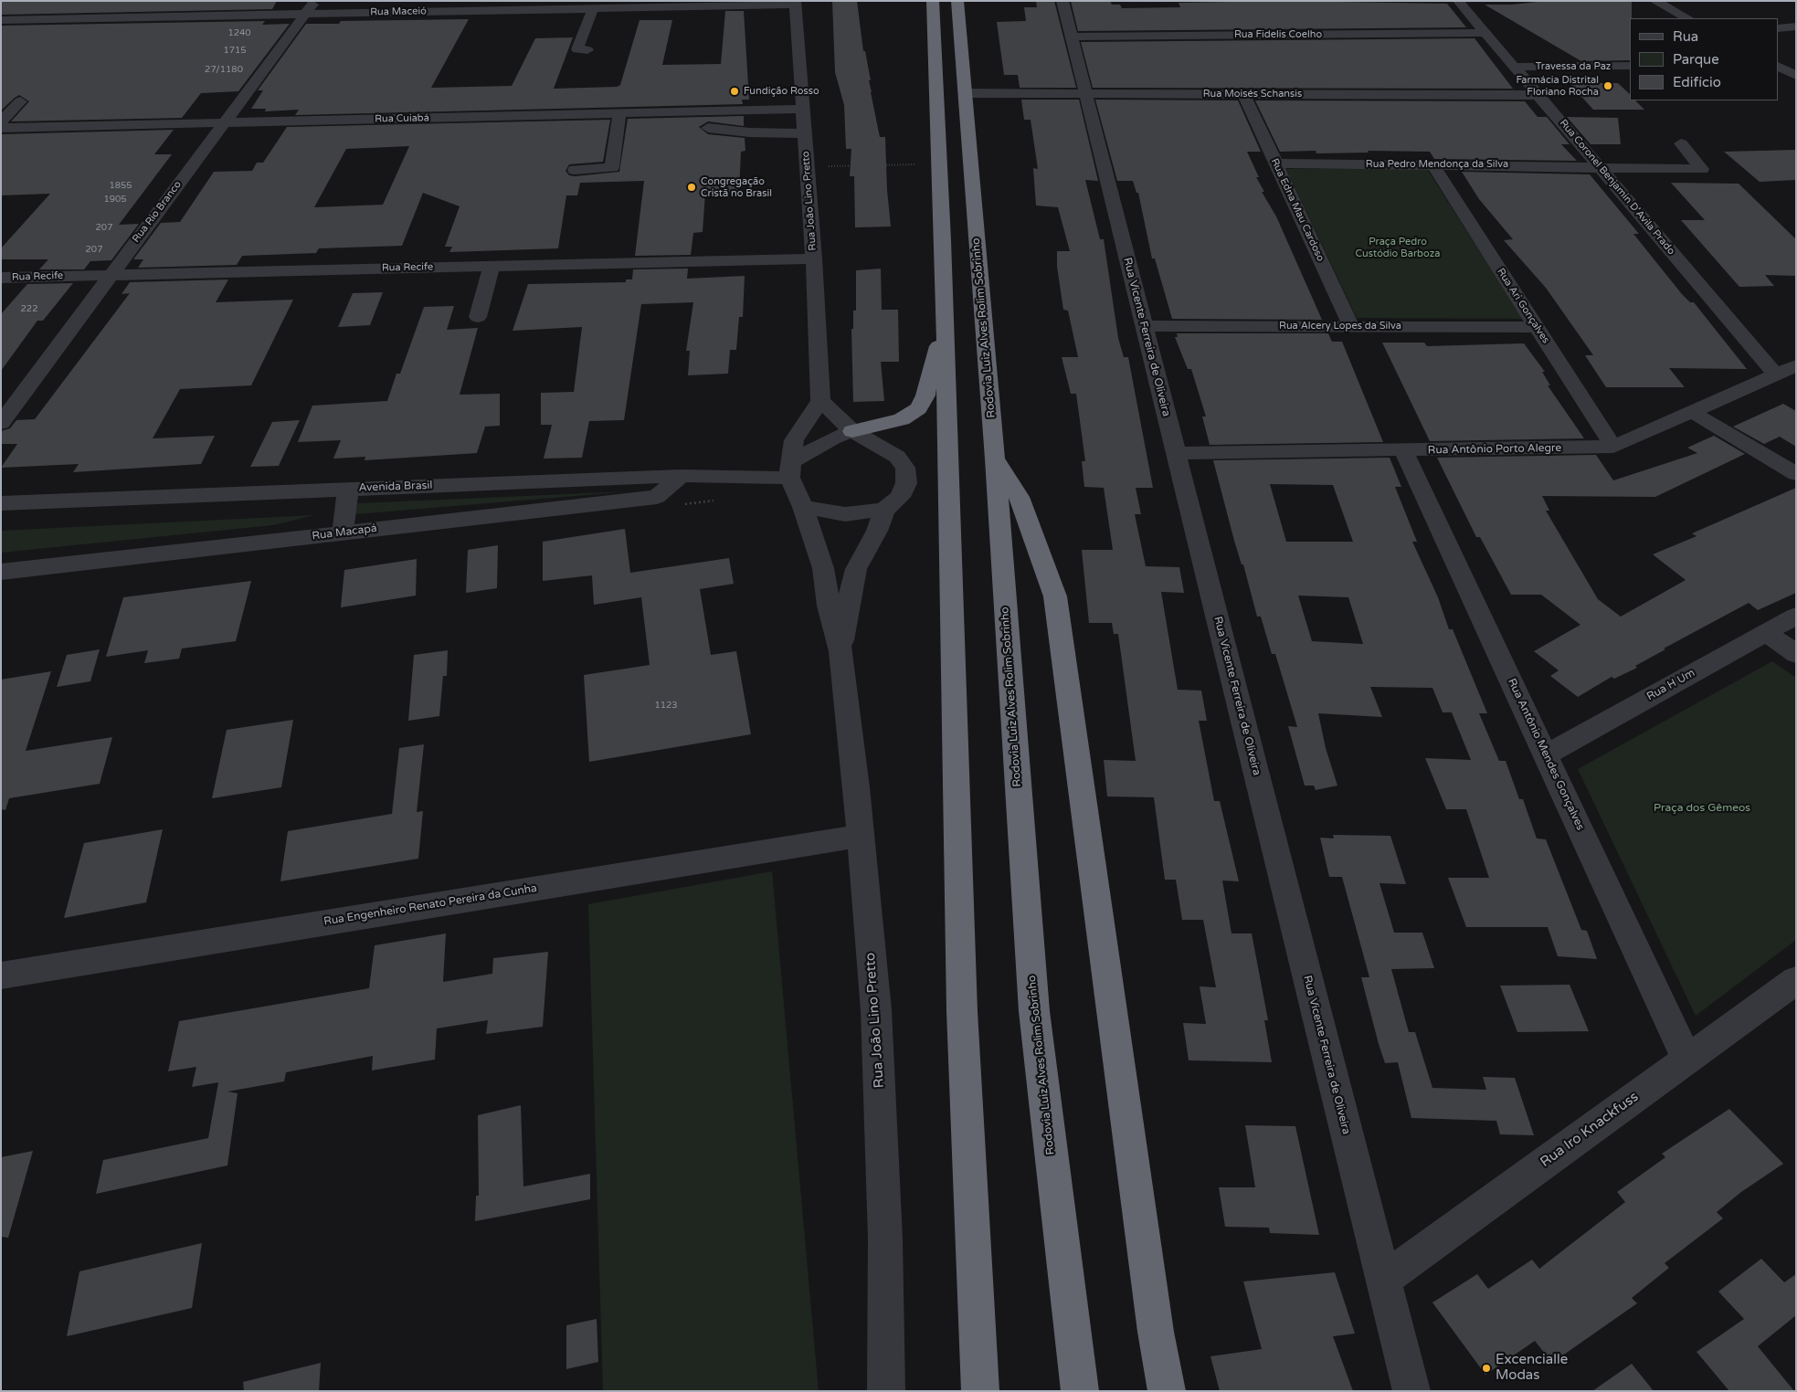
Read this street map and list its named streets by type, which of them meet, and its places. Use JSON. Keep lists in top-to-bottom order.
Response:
{
  "streets": {
    "highway": ["Rodovia Luiz Alves Rolim Sobrinho"],
    "street": [
      "Rua Maceió",
      "Rua Fidelis Coelho",
      "Travessa da Paz",
      "Rua Moisés Schansis",
      "Rua Cuiabá",
      "Rua Pedro Mendonça da Silva",
      "Rua Coronel Benjamin D'Avila Prado",
      "Rua João Lino Pretto",
      "Rua Edna Mau Cardoso",
      "Rua Rio Branco",
      "Rua Recife",
      "Rua Ari Gonçalves",
      "Rua Alcery Lopes da Silva",
      "Rua Vicente Ferreira de Oliveira",
      "Rua Antônio Porto Alegre",
      "Avenida Brasil",
      "Rua Macapá",
      "Rua H Um",
      "Rua Antônio Mendes Gonçalves",
      "Rua Engenheiro Renato Pereira da Cunha",
      "Rua Iro Knackfuss"
    ]
  },
  "crossings": [
    ["Rua Maceió", "Rua João Lino Pretto"],
    ["Rua Maceió", "Rua Rio Branco"],
    ["Rua Fidelis Coelho", "Rua Coronel Benjamin D'Avila Prado"],
    ["Rua Fidelis Coelho", "Rua Vicente Ferreira de Oliveira"],
    ["Travessa da Paz", "Rua Coronel Benjamin D'Avila Prado"],
    ["Rua Moisés Schansis", "Rua Coronel Benjamin D'Avila Prado"],
    ["Rua Moisés Schansis", "Rua Edna Mau Cardoso"],
    ["Rua Moisés Schansis", "Rodovia Luiz Alves Rolim Sobrinho"],
    ["Rua Moisés Schansis", "Rua Vicente Ferreira de Oliveira"],
    ["Rua Cuiabá", "Rua João Lino Pretto"],
    ["Rua Cuiabá", "Rua Rio Branco"],
    ["Rua Pedro Mendonça da Silva", "Rua Coronel Benjamin D'Avila Prado"],
    ["Rua Pedro Mendonça da Silva", "Rua Edna Mau Cardoso"],
    ["Rua Pedro Mendonça da Silva", "Rua Ari Gonçalves"],
    ["Rua Coronel Benjamin D'Avila Prado", "Rua Antônio Porto Alegre"],
    ["Rua João Lino Pretto", "Rua Recife"],
    ["Rua João Lino Pretto", "Avenida Brasil"],
    ["Rua João Lino Pretto", "Rua Engenheiro Renato Pereira da Cunha"],
    ["Rua Edna Mau Cardoso", "Rua Alcery Lopes da Silva"],
    ["Rua Rio Branco", "Rua Recife"],
    ["Rua Ari Gonçalves", "Rua Alcery Lopes da Silva"],
    ["Rua Ari Gonçalves", "Rua Antônio Porto Alegre"],
    ["Rua Alcery Lopes da Silva", "Rua Vicente Ferreira de Oliveira"],
    ["Rua Vicente Ferreira de Oliveira", "Rua Antônio Porto Alegre"],
    ["Rua Vicente Ferreira de Oliveira", "Rua Iro Knackfuss"],
    ["Rua Antônio Porto Alegre", "Rua Antônio Mendes Gonçalves"],
    ["Avenida Brasil", "Rua Macapá"],
    ["Rua H Um", "Rua Antônio Mendes Gonçalves"],
    ["Rua Antônio Mendes Gonçalves", "Rua Iro Knackfuss"]
  ],
  "parks": ["Praça Pedro Custódio Barboza", "Praça dos Gêmeos"],
  "places": [
    "Farmácia Distrital Floriano Rocha",
    "Fundição Rosso",
    "Congregação Cristã no Brasil",
    "Excencialle Modas"
  ],
  "house_numbers": [
    "1240",
    "1715",
    "27/1180",
    "1855",
    "1905",
    "207",
    "207",
    "222",
    "1123"
  ],
  "legend": ["Rua", "Parque", "Edifício"]
}
